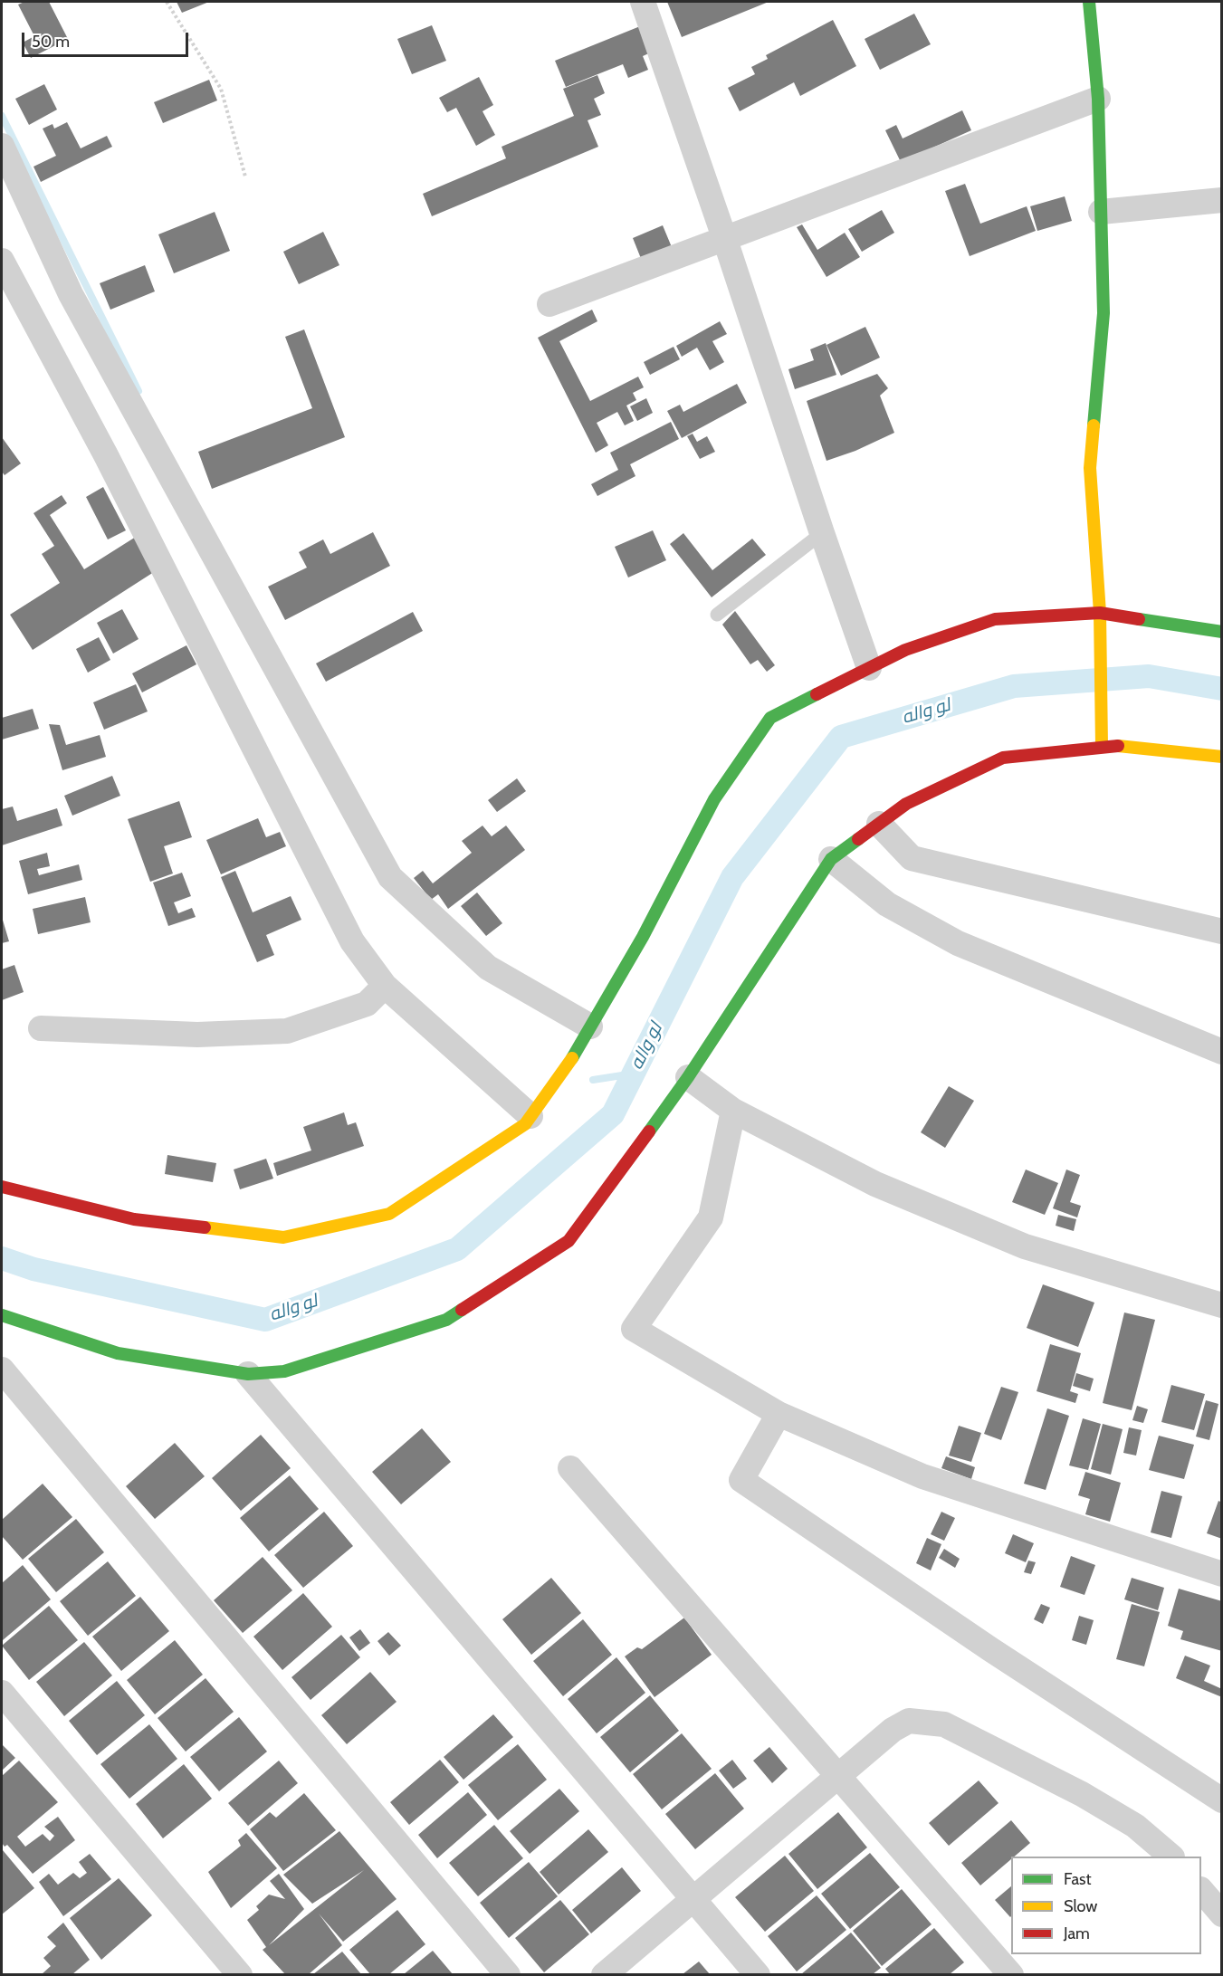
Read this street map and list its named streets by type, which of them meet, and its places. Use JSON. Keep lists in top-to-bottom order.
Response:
{
  "water": ["لو واله"],
  "legend": ["Fast", "Slow", "Jam"],
  "scale_bar": "50 m"
}
